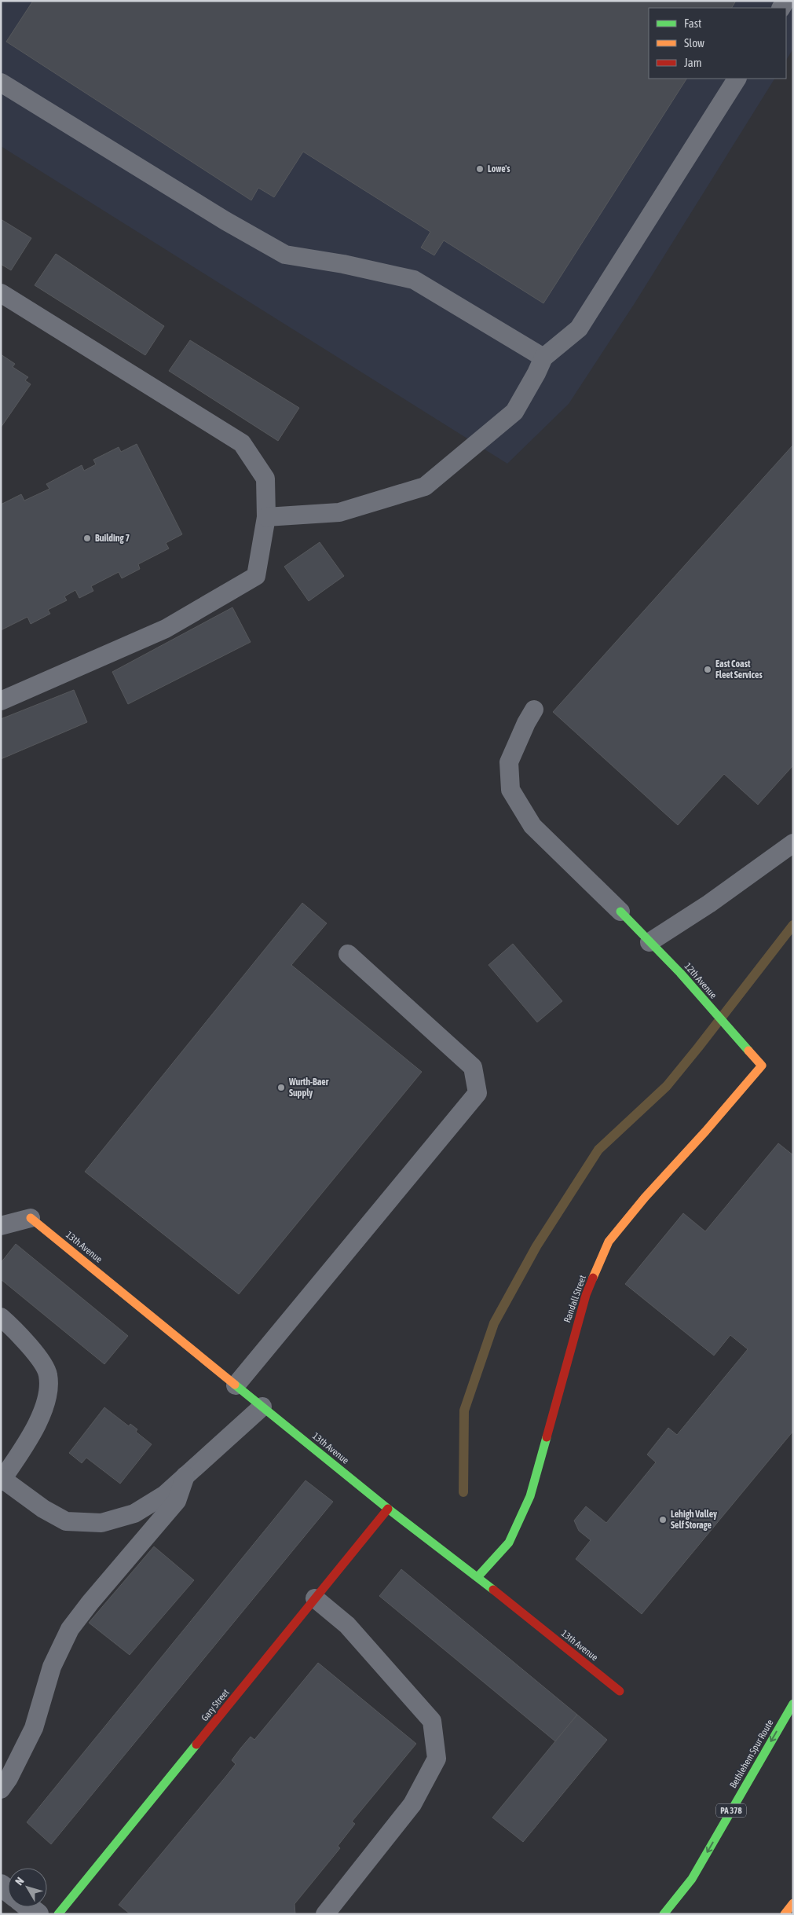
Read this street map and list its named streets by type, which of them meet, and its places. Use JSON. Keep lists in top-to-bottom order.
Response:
{
  "streets": {
    "main road": [
      "12th Avenue",
      "13th Avenue",
      "Randall Street",
      "Gary Street",
      "Bethlehem Spur Route",
      "PA 378"
    ]
  },
  "crossings": [
    ["12th Avenue", "Randall Street"],
    ["13th Avenue", "Randall Street"],
    ["13th Avenue", "Gary Street"]
  ],
  "one_way": ["Bethlehem Spur Route"],
  "places": [
    "Lowe's",
    "Building 7",
    "East Coast Fleet Services",
    "Wurth-Baer Supply",
    "Lehigh Valley Self Storage"
  ],
  "legend": ["Fast", "Slow", "Jam"],
  "north": "top left"
}
